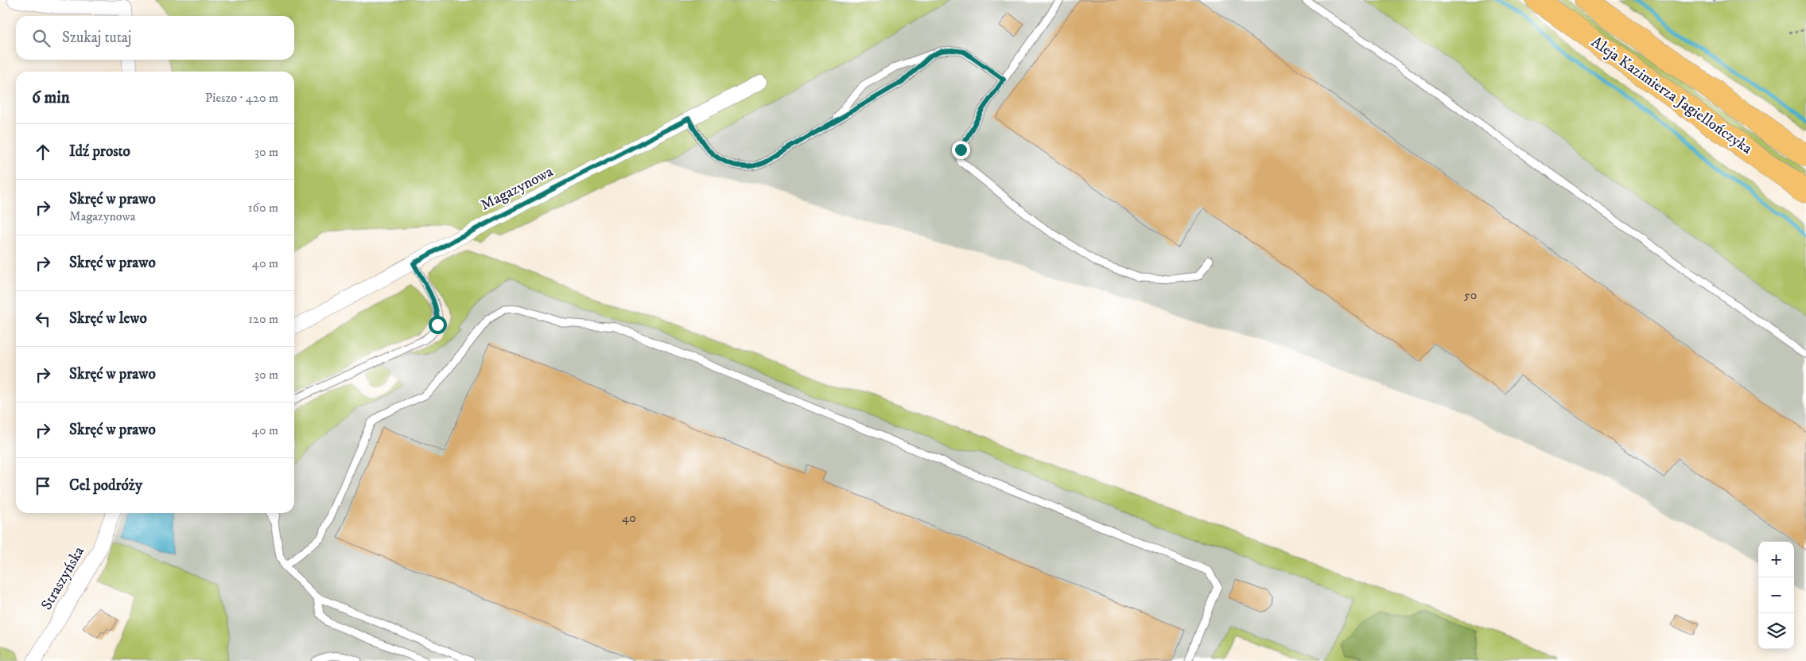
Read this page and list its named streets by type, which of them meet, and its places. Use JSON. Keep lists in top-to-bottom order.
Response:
{
  "streets": {
    "highway": ["Aleja Kazimierza Jagiellończyka"],
    "street": ["Magazynowa", "Straszyńska"]
  },
  "house_numbers": ["50", "40"],
  "page": {
    "search": "Szukaj tutaj",
    "heading": ["6 min", "Pieszo · 420 m"],
    "list": [
      ["Idź prosto", "30 m"],
      ["Skręć w prawo", "Magazynowa", "160 m"],
      ["Skręć w prawo", "40 m"],
      ["Skręć w lewo", "120 m"],
      ["Skręć w prawo", "30 m"],
      ["Skręć w prawo", "40 m"],
      "Cel podróży"
    ],
    "map_buttons": ["+", "−"]
  }
}
